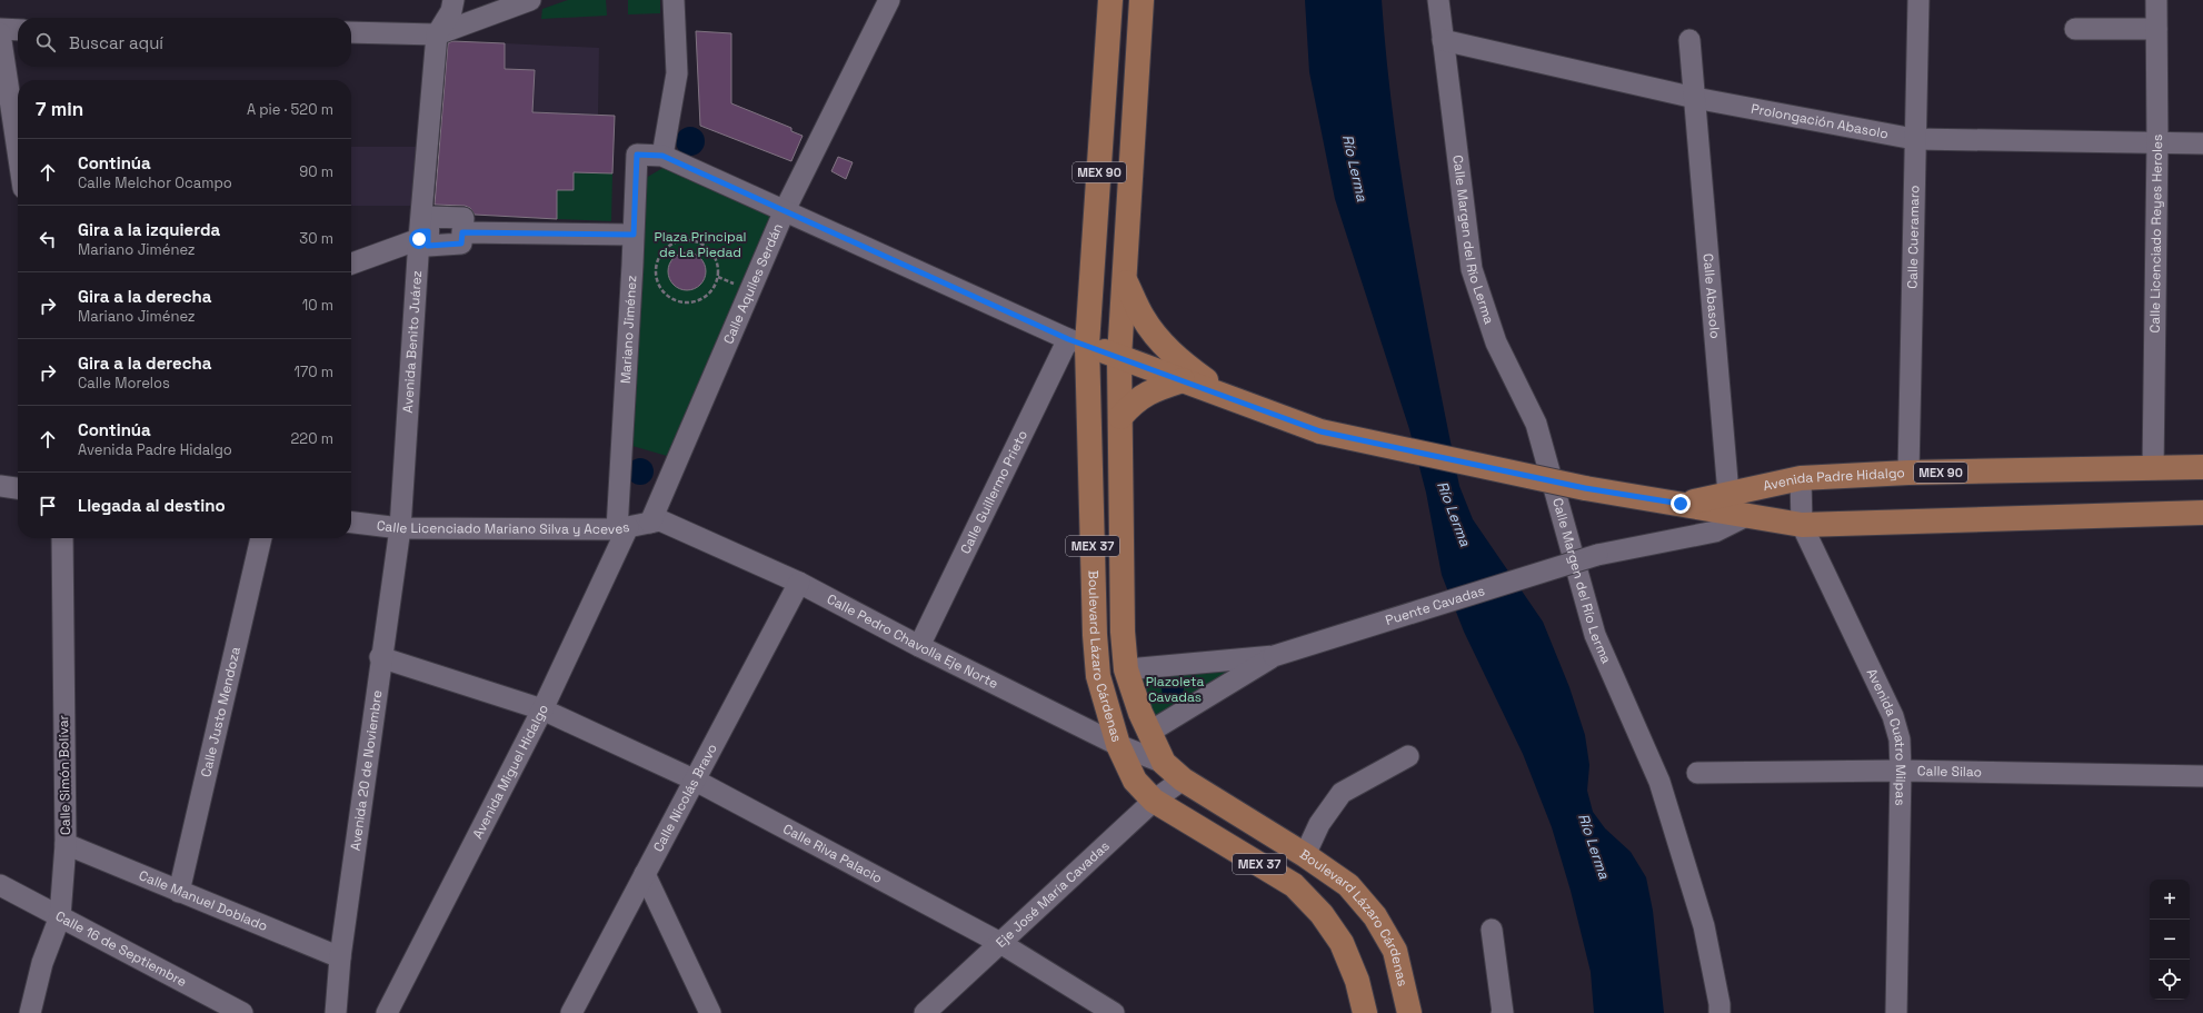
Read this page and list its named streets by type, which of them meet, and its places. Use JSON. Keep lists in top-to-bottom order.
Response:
{
  "streets": {
    "main road": [
      "MEX 90",
      "Avenida Padre Hidalgo",
      "MEX 37",
      "Boulevard Lázaro Cárdenas"
    ],
    "street": [
      "Prolongación Abasolo",
      "Calle Licenciado Reyes Heroles",
      "Calle Cueramaro",
      "Calle Margen del Río Lerma",
      "Calle Aquiles Serdán",
      "Calle Abasolo",
      "Mariano Jiménez",
      "Avenida Benito Juárez",
      "Calle Guillermo Prieto",
      "Calle Licenciado Mariano Silva y Aceves",
      "Puente Cavadas",
      "Calle Pedro Chavolla Eje Norte",
      "Calle Justo Mendoza",
      "Avenida Cuatro Milpas",
      "Avenida 20 de Noviembre",
      "Avenida Miguel Hidalgo",
      "Calle Silao",
      "Calle Simón Bolívar",
      "Calle Nicolás Bravo",
      "Calle Riva Palacio",
      "Eje José María Cavadas",
      "Calle Manuel Doblado",
      "Calle 16 de Septiembre"
    ]
  },
  "crossings": [
    ["Prolongación Abasolo", "Calle Licenciado Reyes Heroles"],
    ["Prolongación Abasolo", "Calle Cueramaro"],
    ["Prolongación Abasolo", "Calle Margen del Río Lerma"],
    ["Prolongación Abasolo", "Calle Abasolo"],
    ["MEX 90", "Avenida Padre Hidalgo"],
    ["MEX 90", "Boulevard Lázaro Cárdenas"],
    ["Calle Licenciado Reyes Heroles", "Avenida Padre Hidalgo"],
    ["Calle Cueramaro", "Avenida Padre Hidalgo"],
    ["Calle Aquiles Serdán", "Calle Licenciado Mariano Silva y Aceves"],
    ["Calle Aquiles Serdán", "Calle Pedro Chavolla Eje Norte"],
    ["Calle Abasolo", "Avenida Padre Hidalgo"],
    ["Mariano Jiménez", "Calle Licenciado Mariano Silva y Aceves"],
    ["Mariano Jiménez", "Avenida Miguel Hidalgo"],
    ["Avenida Benito Juárez", "Calle Licenciado Mariano Silva y Aceves"],
    ["Avenida Benito Juárez", "Avenida 20 de Noviembre"],
    ["Avenida Padre Hidalgo", "Calle Guillermo Prieto"],
    ["Avenida Padre Hidalgo", "Puente Cavadas"],
    ["Avenida Padre Hidalgo", "Boulevard Lázaro Cárdenas"],
    ["Avenida Padre Hidalgo", "Avenida Cuatro Milpas"],
    ["Calle Guillermo Prieto", "Calle Pedro Chavolla Eje Norte"],
    ["Calle Guillermo Prieto", "Boulevard Lázaro Cárdenas"],
    ["Calle Licenciado Mariano Silva y Aceves", "Calle Pedro Chavolla Eje Norte"],
    ["Calle Licenciado Mariano Silva y Aceves", "Avenida 20 de Noviembre"],
    ["Calle Licenciado Mariano Silva y Aceves", "Avenida Miguel Hidalgo"],
    ["Calle Pedro Chavolla Eje Norte", "Boulevard Lázaro Cárdenas"],
    ["Calle Pedro Chavolla Eje Norte", "Calle Nicolás Bravo"],
    ["Boulevard Lázaro Cárdenas", "Eje José María Cavadas"],
    ["Calle Justo Mendoza", "Calle Manuel Doblado"],
    ["Avenida Cuatro Milpas", "Calle Silao"],
    ["Avenida 20 de Noviembre", "Calle Riva Palacio"],
    ["Avenida 20 de Noviembre", "Calle Manuel Doblado"],
    ["Avenida Miguel Hidalgo", "Calle Riva Palacio"],
    ["Calle Simón Bolívar", "Calle Manuel Doblado"],
    ["Calle Simón Bolívar", "Calle 16 de Septiembre"],
    ["Calle Nicolás Bravo", "Calle Riva Palacio"],
    ["Calle Riva Palacio", "Eje José María Cavadas"]
  ],
  "water": ["Río Lerma"],
  "parks": ["Plaza Principal de La Piedad", "Plazoleta Cavadas"],
  "page": {
    "search": "Buscar aquí",
    "heading": ["7 min", "A pie · 520 m"],
    "list": [
      ["Continúa", "Calle Melchor Ocampo", "90 m"],
      ["Gira a la izquierda", "Mariano Jiménez", "30 m"],
      ["Gira a la derecha", "Mariano Jiménez", "10 m"],
      ["Gira a la derecha", "Calle Morelos", "170 m"],
      ["Continúa", "Avenida Padre Hidalgo", "220 m"],
      "Llegada al destino"
    ],
    "map_buttons": ["+", "−"]
  }
}
